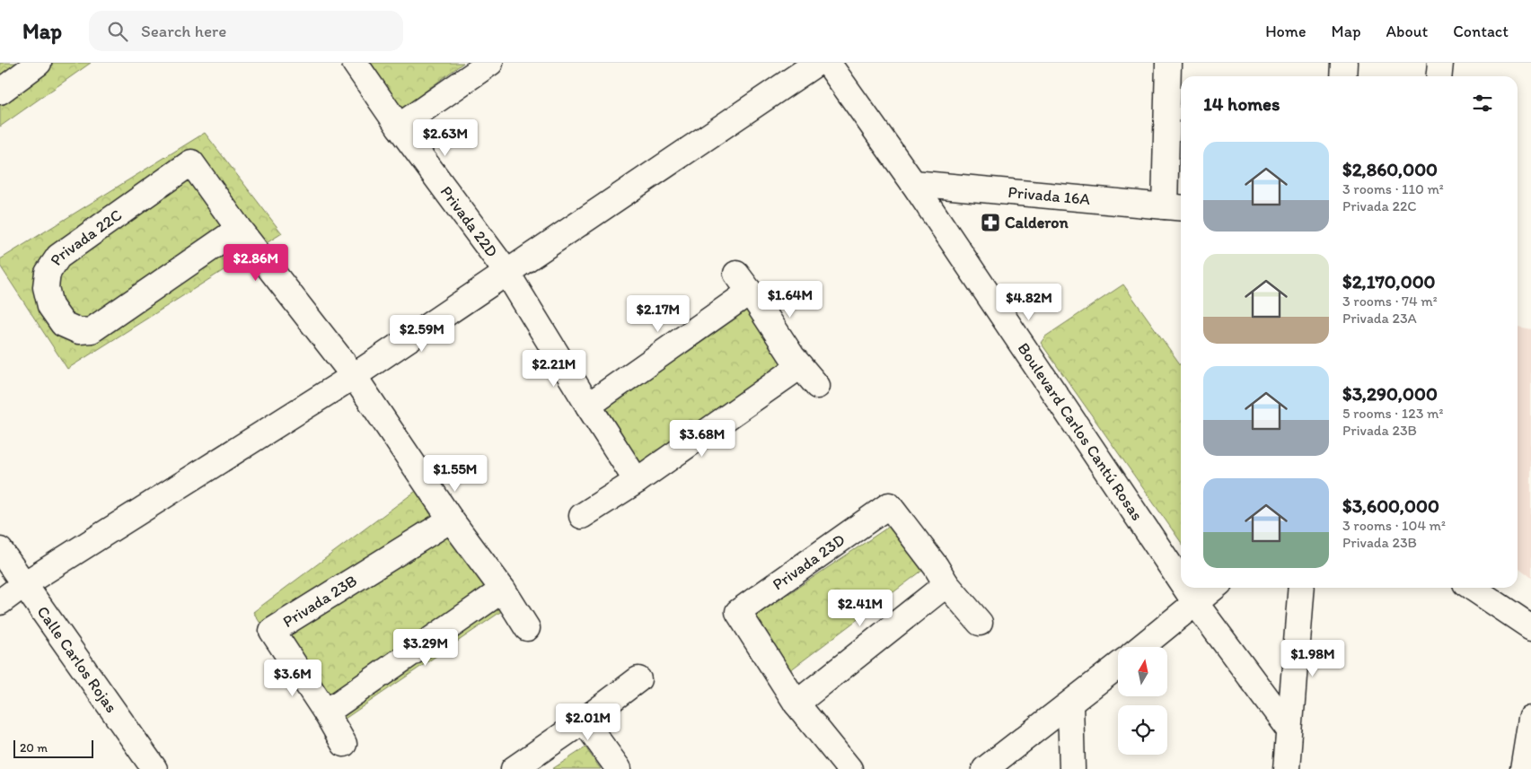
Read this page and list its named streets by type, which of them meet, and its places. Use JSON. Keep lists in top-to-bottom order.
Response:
{
  "streets": {
    "street": [
      "Privada 16A",
      "Privada 22D",
      "Privada 22C",
      "Boulevard Carlos Cantú Rosas",
      "Privada 23D",
      "Privada 23B",
      "Calle Carlos Rojas"
    ]
  },
  "crossings": [
    ["Privada 16A", "Boulevard Carlos Cantú Rosas"]
  ],
  "places": {
    "pharmacy": ["Calderon"]
  },
  "scale_bar": "20 m",
  "north": "top",
  "page": {
    "header": "Map",
    "search": "Search here",
    "nav": [
      "Home",
      "Map",
      "About",
      "Contact"
    ],
    "heading": "14 homes",
    "price": [
      "$2.63M",
      "$2.86M",
      "$1.64M",
      "$4.82M",
      "$2.17M",
      "$2.59M",
      "$2.21M",
      "$3.68M",
      "$1.55M",
      "$2.41M",
      "$3.29M",
      "$1.98M",
      "$3.6M",
      "$2.01M"
    ],
    "list": [
      {
        "name": "$2,860,000",
        "note": "3 rooms · 110 m² · Privada 22C"
      },
      {
        "name": "$2,170,000",
        "note": "3 rooms · 74 m² · Privada 23A"
      },
      {
        "name": "$3,290,000",
        "note": "5 rooms · 123 m² · Privada 23B"
      },
      {
        "name": "$3,600,000",
        "note": "3 rooms · 104 m² · Privada 23B"
      }
    ],
    "scale": "20 m"
  }
}
